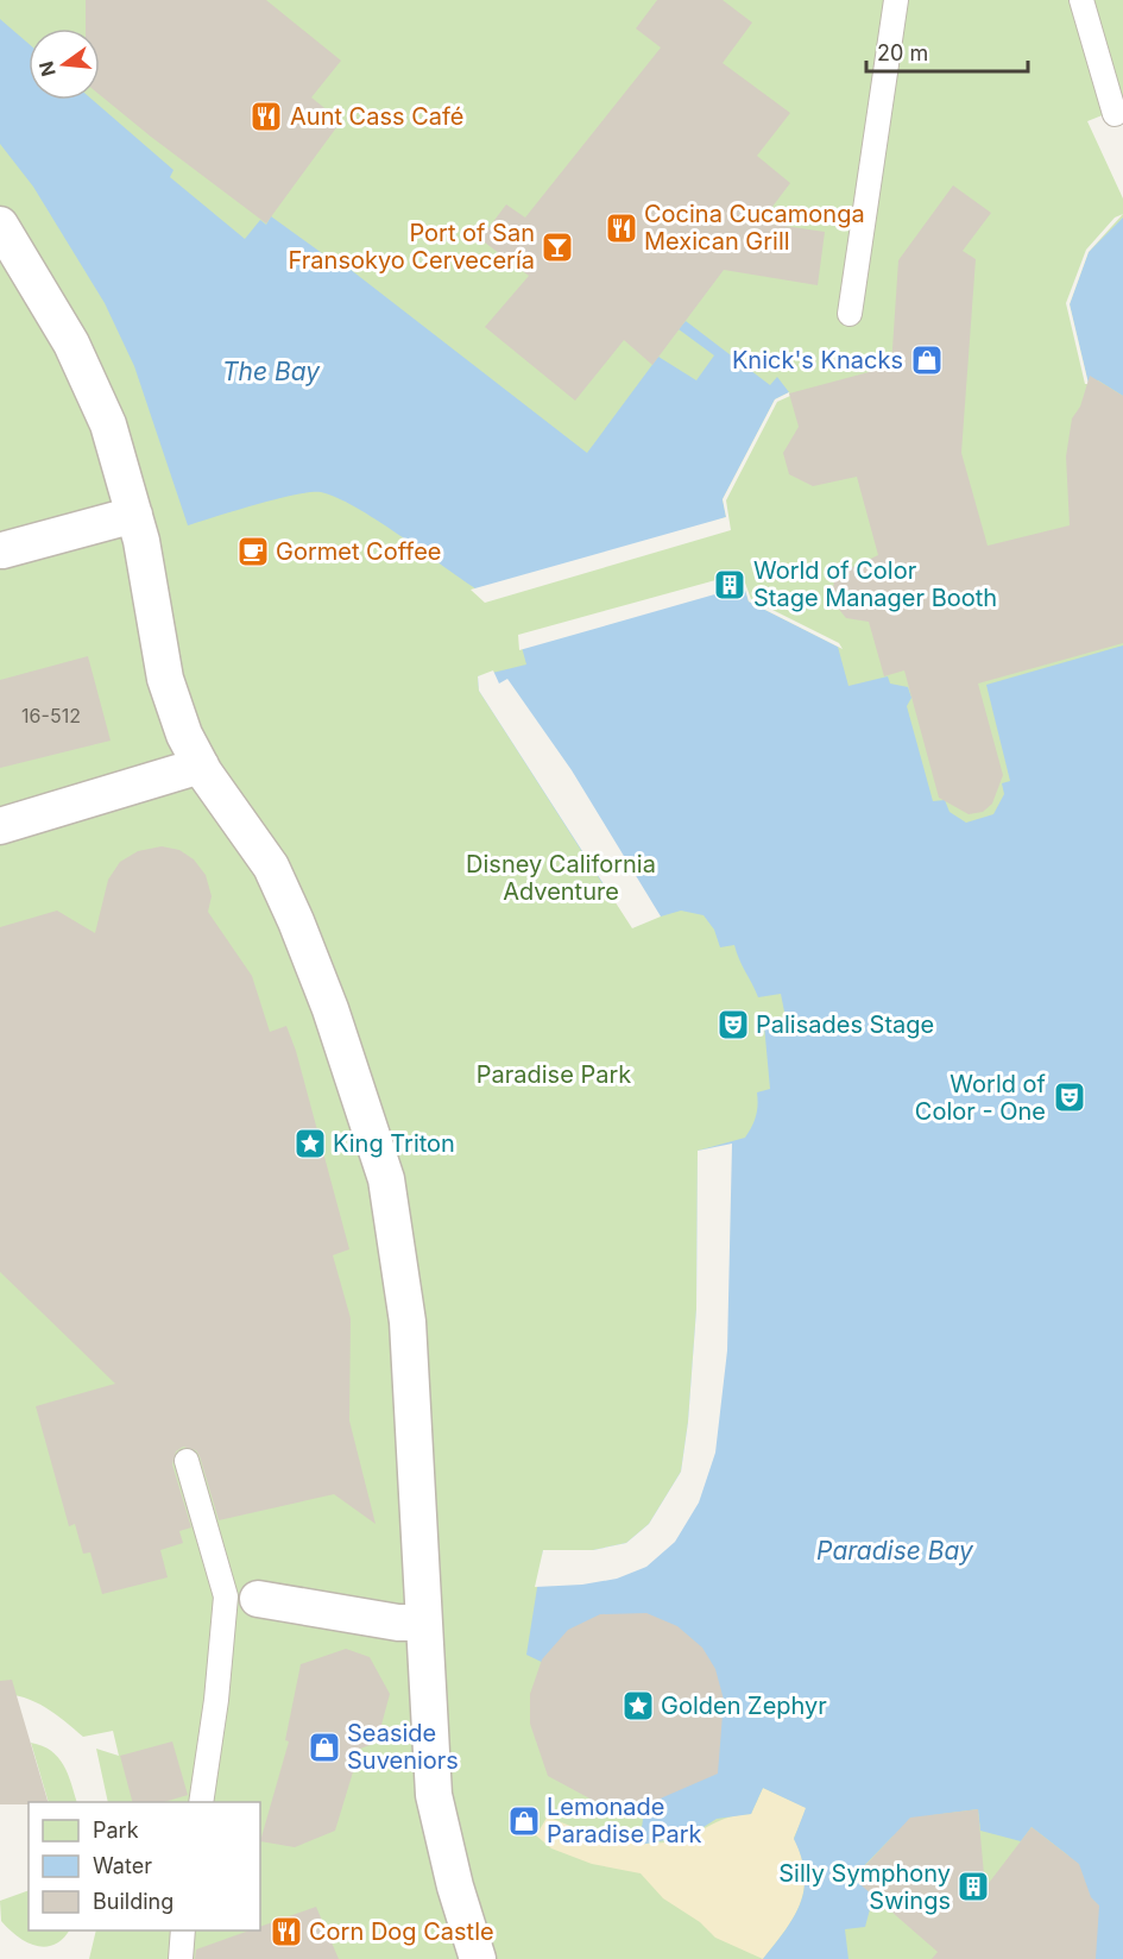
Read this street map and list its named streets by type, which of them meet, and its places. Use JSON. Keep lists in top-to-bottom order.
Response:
{
  "water": ["The Bay", "Paradise Bay"],
  "parks": ["Disney California Adventure", "Paradise Park"],
  "places": {
    "restaurant": ["Aunt Cass Café", "Cocina Cucamonga Mexican Grill", "Corn Dog Castle"],
    "bar": ["Port of San Fransokyo Cervecería"],
    "shop": ["Knick's Knacks", "Seaside Suveniors", "Lemonade Paradise Park"],
    "cafe": ["Gormet Coffee"],
    "building": ["World of Color Stage Manager Booth", "Silly Symphony Swings"],
    "theatre": ["Palisades Stage", "World of Color - One"],
    "place": ["King Triton", "Golden Zephyr"]
  },
  "house_numbers": ["16-512"],
  "legend": ["Park", "Water", "Building"],
  "scale_bar": "20 m",
  "north": "left"
}
